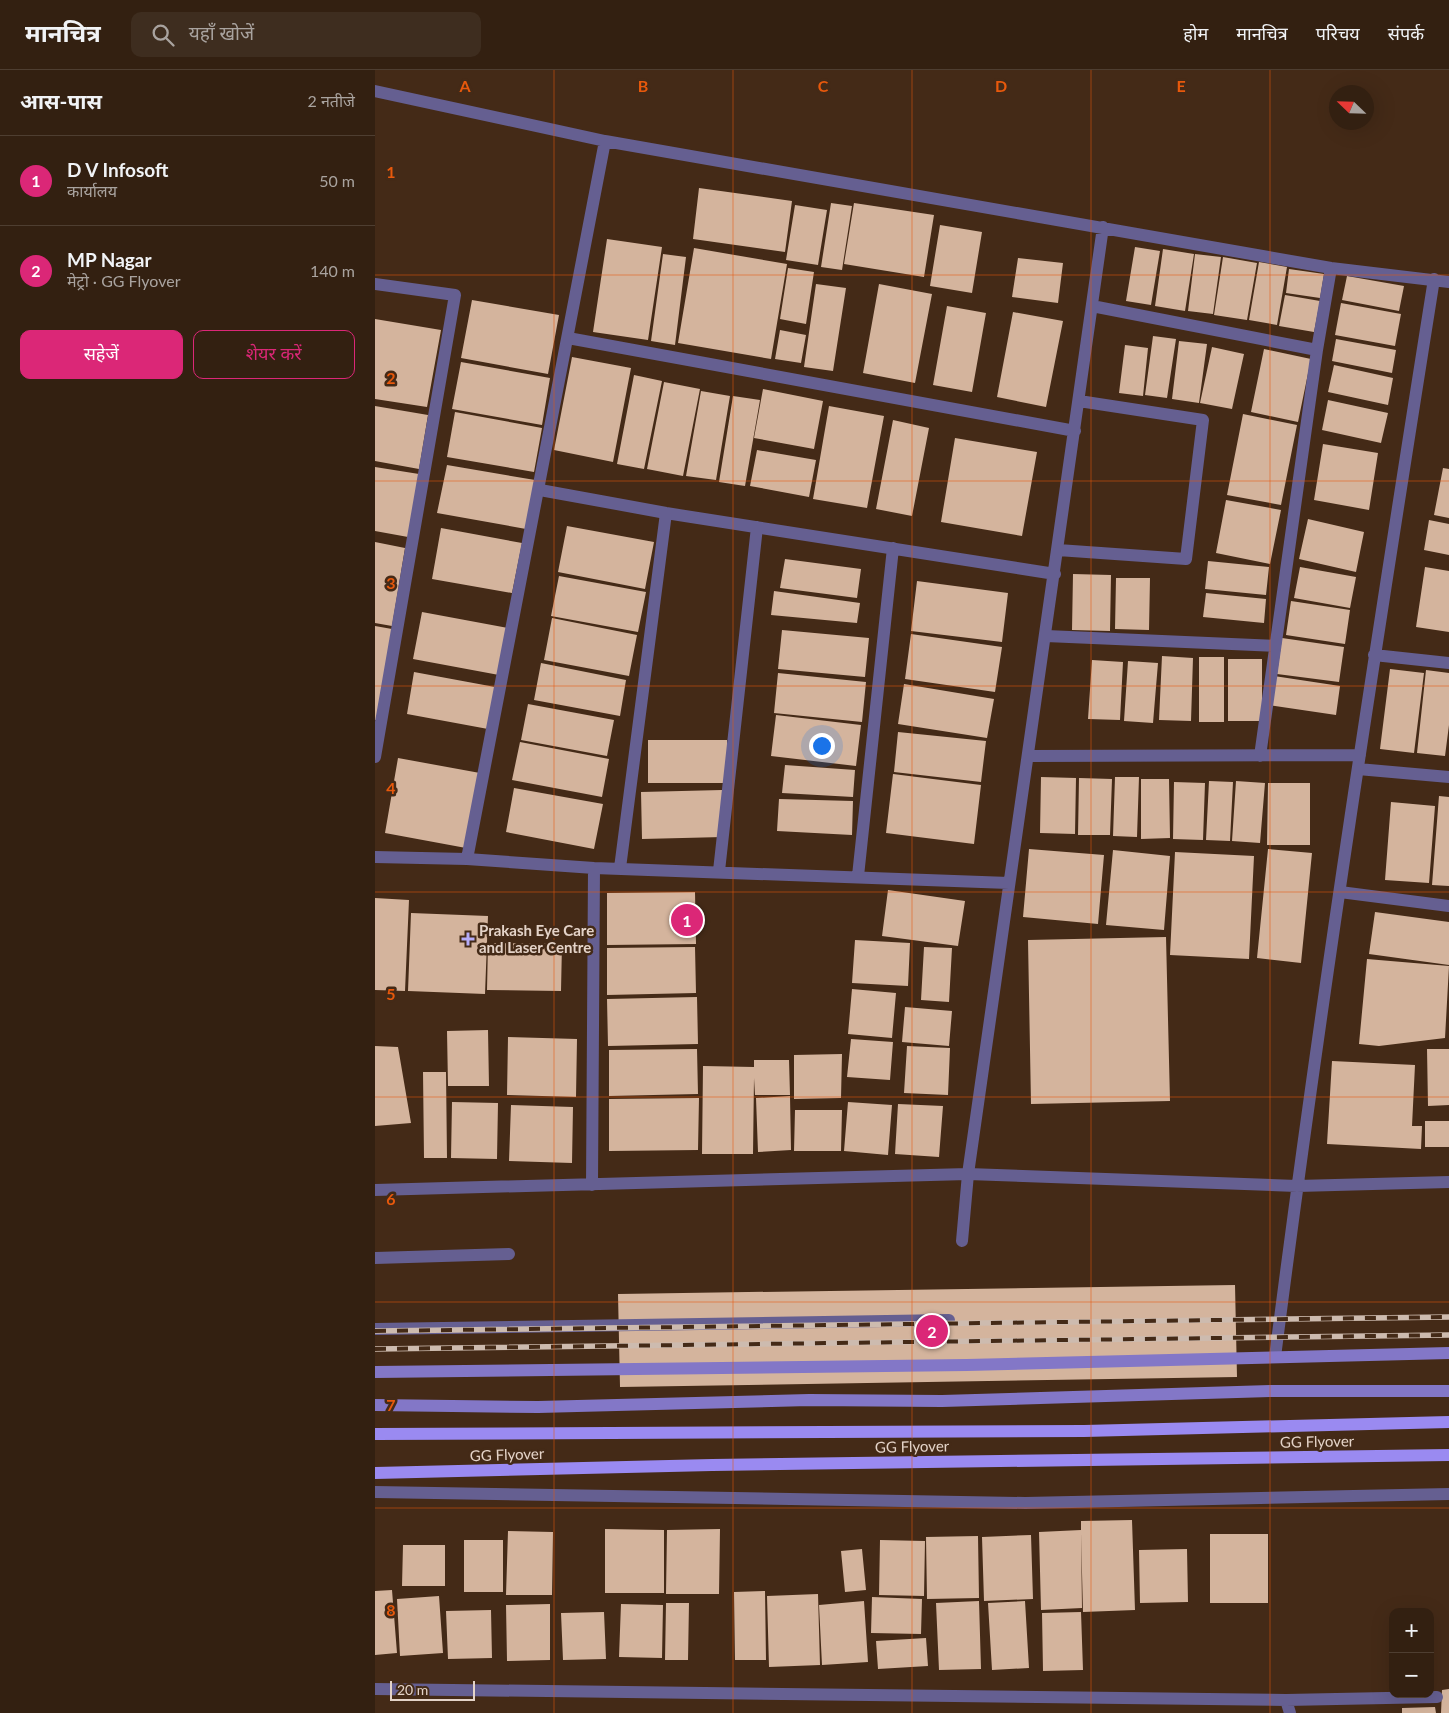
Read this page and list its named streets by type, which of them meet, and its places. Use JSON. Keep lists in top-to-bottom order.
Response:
{
  "streets": {
    "main road": ["GG Flyover"]
  },
  "places": {
    "health": ["Prakash Eye Care and Laser Centre"]
  },
  "scale_bar": "20 m",
  "north": "top left",
  "page": {
    "header": "मानचित्र",
    "search": "यहाँ खोजें",
    "nav": [
      "होम",
      "मानचित्र",
      "परिचय",
      "संपर्क"
    ],
    "heading": ["आस-पास", "2 नतीजे"],
    "list": [
      {
        "mark": "1",
        "name": "D V Infosoft",
        "note": "कार्यालय",
        "value": "50 m"
      },
      {
        "mark": "2",
        "name": "MP Nagar",
        "note": "मेट्रो · GG Flyover",
        "value": "140 m"
      }
    ],
    "buttons": ["सहेजें", "शेयर करें"],
    "pins": ["1", "2"],
    "map_buttons": ["+", "−"],
    "scale": "20 m"
  },
  "grid": {
    "columns": [
      "A",
      "B",
      "C",
      "D",
      "E"
    ],
    "rows": [
      "1",
      "2",
      "3",
      "4",
      "5",
      "6",
      "7",
      "8"
    ]
  }
}
